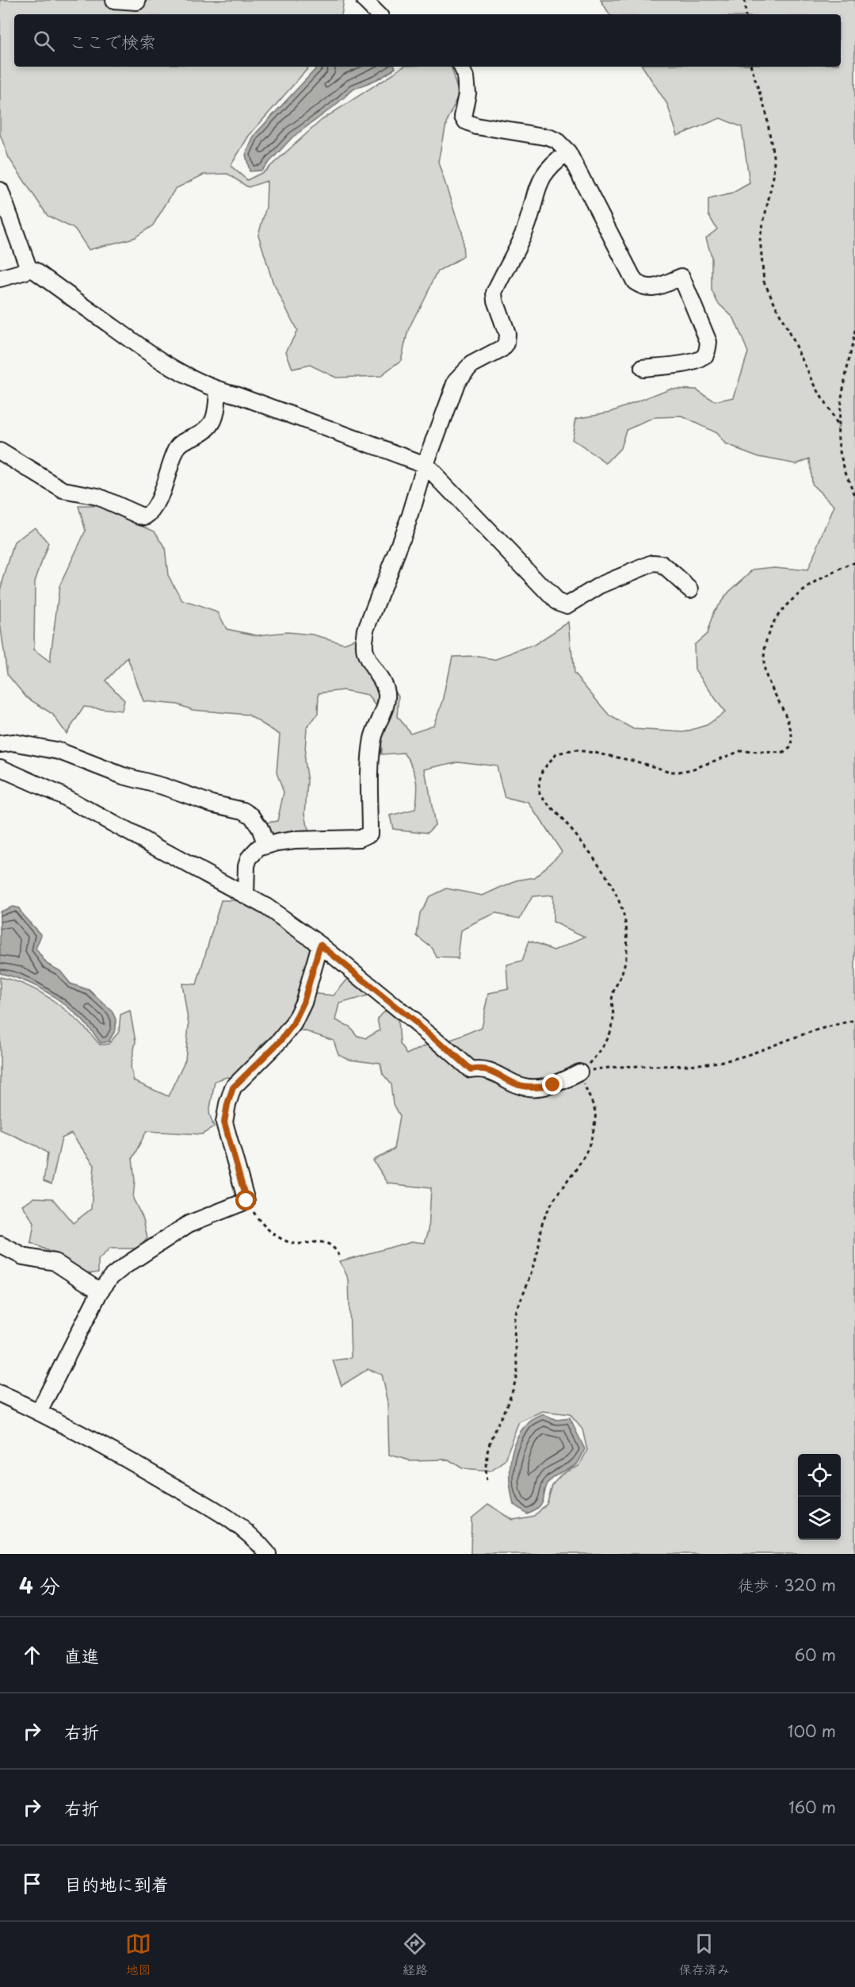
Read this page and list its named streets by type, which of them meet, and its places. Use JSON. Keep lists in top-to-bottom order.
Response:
{
  "page": {
    "search": "ここで検索",
    "heading": ["4 分", "徒歩 · 320 m"],
    "list": [
      ["直進", "60 m"],
      ["右折", "100 m"],
      ["右折", "160 m"],
      "目的地に到着"
    ],
    "nav": ["地図", "経路", "保存済み"]
  }
}
